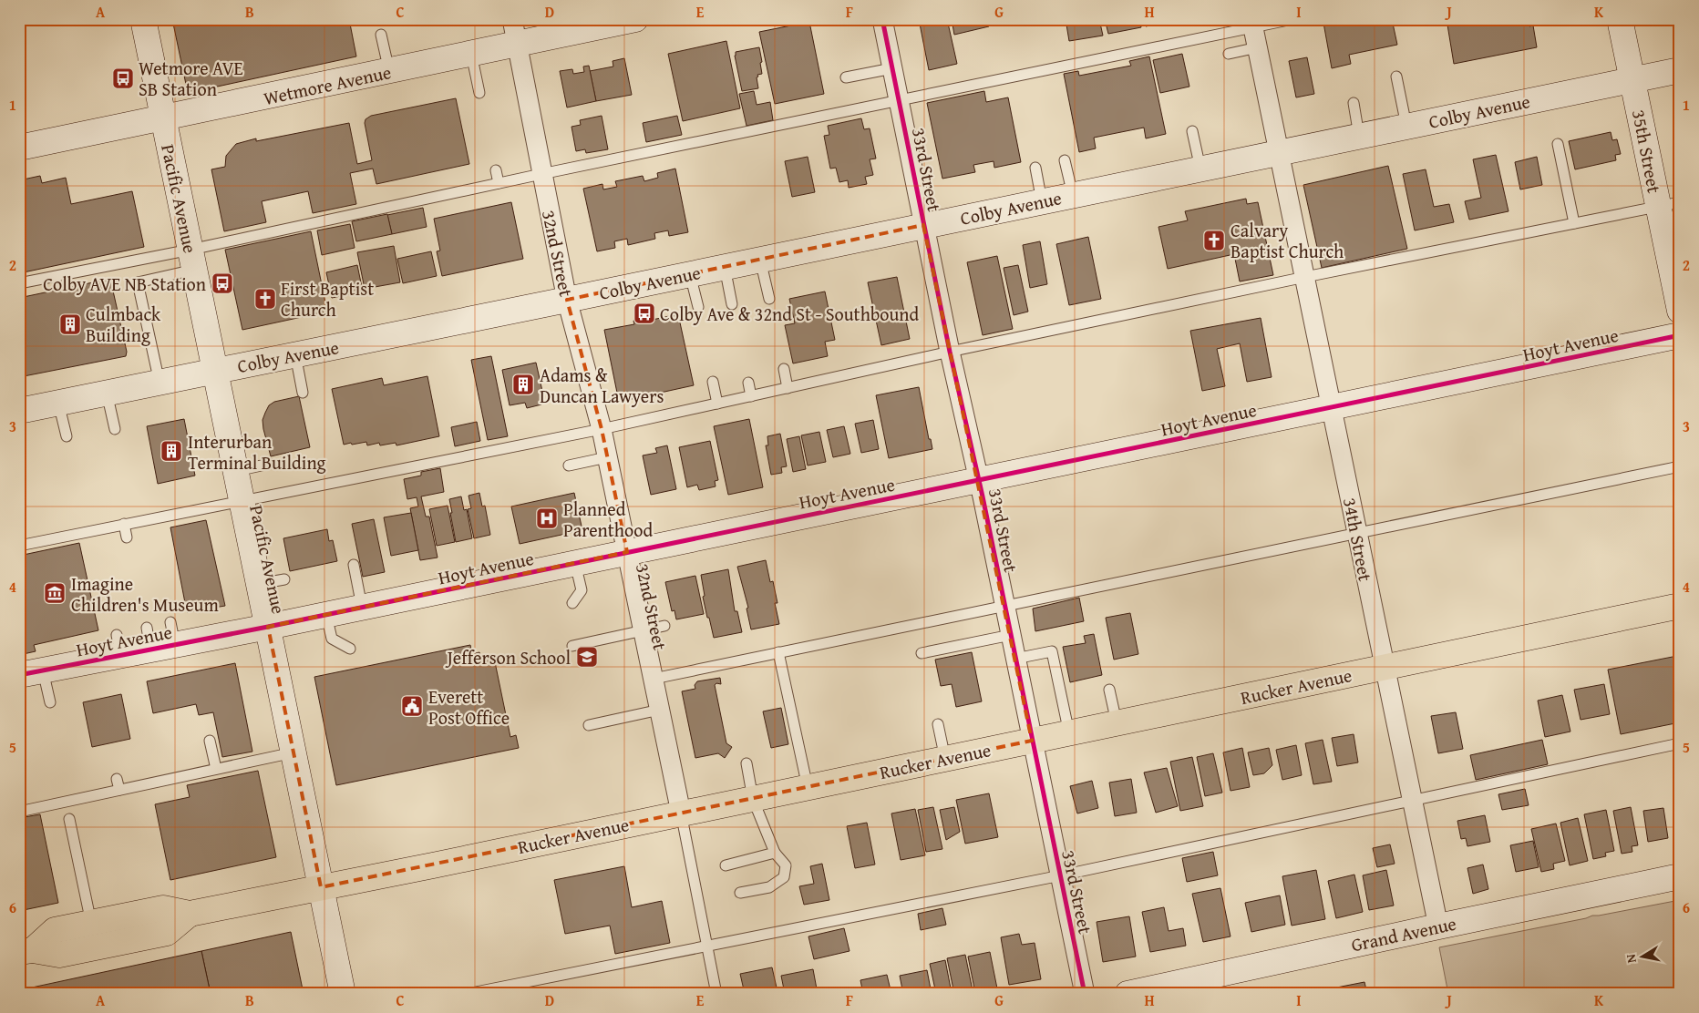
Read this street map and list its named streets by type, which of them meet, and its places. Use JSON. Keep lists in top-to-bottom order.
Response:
{
  "streets": {
    "main road": ["Rucker Avenue"],
    "street": [
      "Wetmore Avenue",
      "Colby Avenue",
      "35th Street",
      "33rd Street",
      "Pacific Avenue",
      "32nd Street",
      "Hoyt Avenue",
      "34th Street",
      "Grand Avenue"
    ]
  },
  "crossings": [
    ["Wetmore Avenue", "Pacific Avenue"],
    ["Wetmore Avenue", "32nd Street"],
    ["Colby Avenue", "35th Street"],
    ["Colby Avenue", "33rd Street"],
    ["Colby Avenue", "Pacific Avenue"],
    ["Colby Avenue", "32nd Street"],
    ["Colby Avenue", "34th Street"],
    ["33rd Street", "Hoyt Avenue"],
    ["33rd Street", "Rucker Avenue"],
    ["Pacific Avenue", "Hoyt Avenue"],
    ["Pacific Avenue", "Rucker Avenue"],
    ["32nd Street", "Hoyt Avenue"],
    ["32nd Street", "Rucker Avenue"],
    ["Hoyt Avenue", "34th Street"],
    ["34th Street", "Rucker Avenue"],
    ["34th Street", "Grand Avenue"]
  ],
  "places": {
    "bus stop": ["Wetmore AVE SB Station", "Colby AVE NB Station", "Colby Ave & 32nd St - Southbound"],
    "church": ["Calvary Baptist Church", "First Baptist Church"],
    "building": ["Culmback Building", "Adams & Duncan Lawyers", "Interurban Terminal Building"],
    "hospital": ["Planned Parenthood"],
    "museum": ["Imagine Children's Museum"],
    "school or university": ["Jefferson School"],
    "public building": ["Everett Post Office"]
  },
  "north": "left",
  "grid": {
    "columns": [
      "A",
      "B",
      "C",
      "D",
      "E",
      "F",
      "G",
      "H",
      "I",
      "J",
      "K"
    ],
    "rows": [
      "1",
      "2",
      "3",
      "4",
      "5",
      "6"
    ]
  }
}
